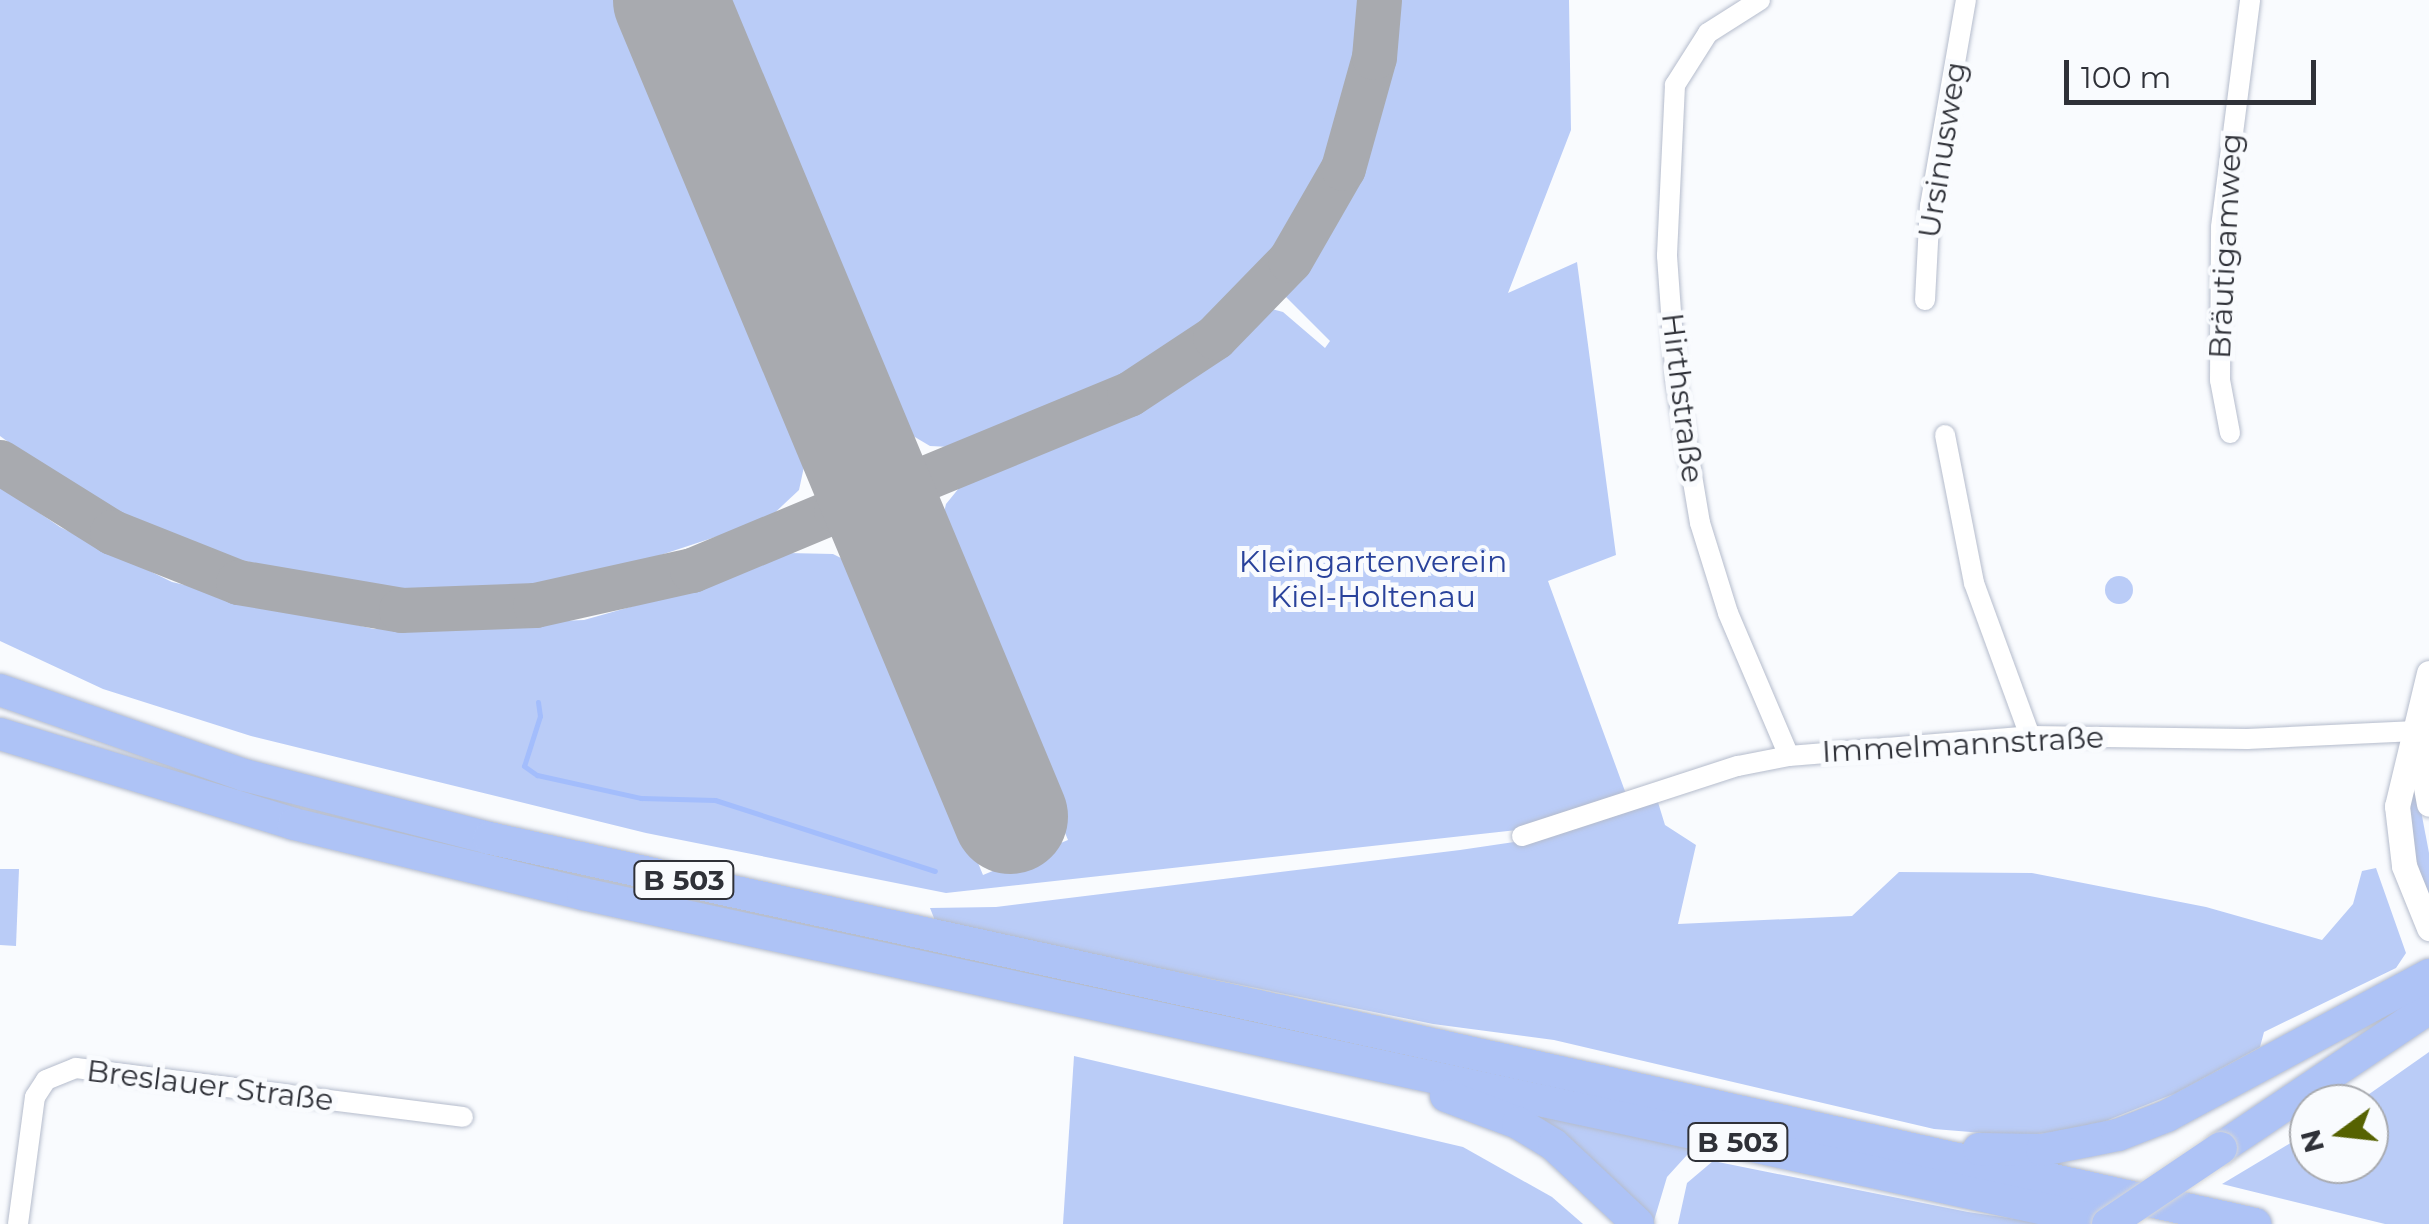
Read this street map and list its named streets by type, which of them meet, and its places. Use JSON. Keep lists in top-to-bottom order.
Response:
{
  "streets": {
    "highway": ["B 503"],
    "street": [
      "Ursinusweg",
      "Bräutigamweg",
      "Hirthstraße",
      "Immelmannstraße",
      "Breslauer Straße"
    ]
  },
  "crossings": [
    ["Hirthstraße", "Immelmannstraße"]
  ],
  "parks": ["Kleingartenverein Kiel-Holtenau"],
  "scale_bar": "100 m",
  "north": "left"
}
